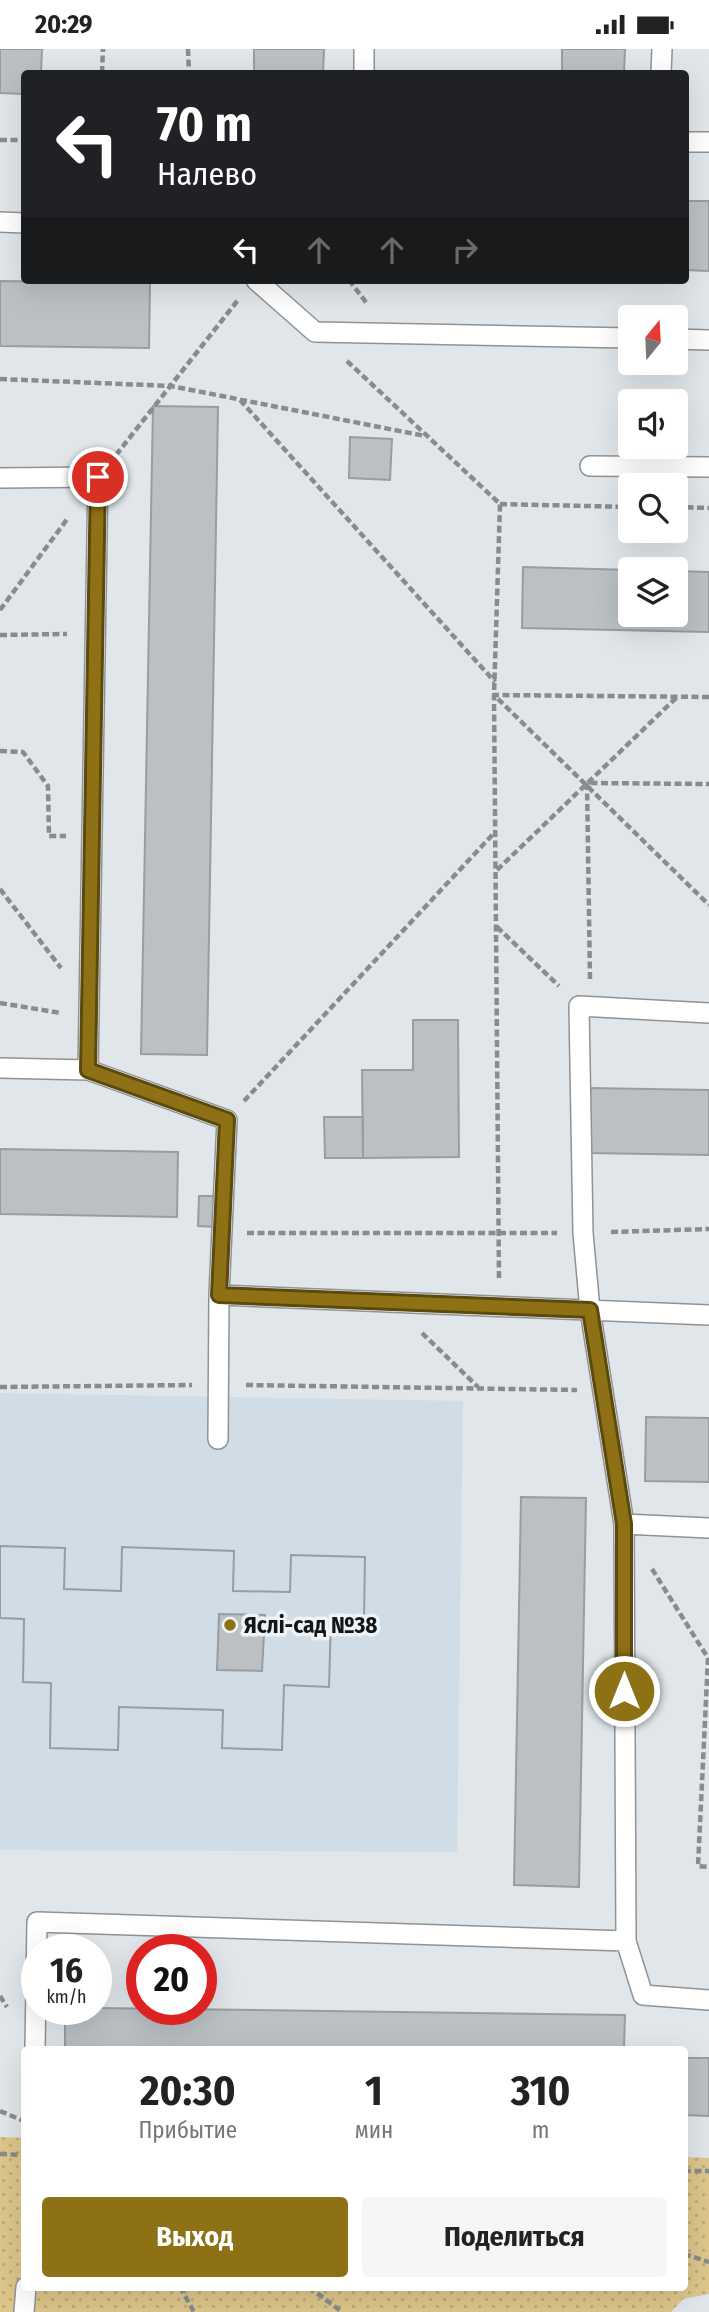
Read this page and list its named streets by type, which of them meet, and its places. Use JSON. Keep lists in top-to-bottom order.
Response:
{
  "places": ["Яслі-сад №38"],
  "north": "top",
  "page": {
    "status": "20:29",
    "turn": ["70 m", "Налево"],
    "speed": "16 km/h",
    "limit": "20",
    "eta": [
      "20:30",
      "Прибытие",
      "1",
      "мин",
      "310",
      "m"
    ],
    "buttons": ["Выход", "Поделиться"]
  }
}
